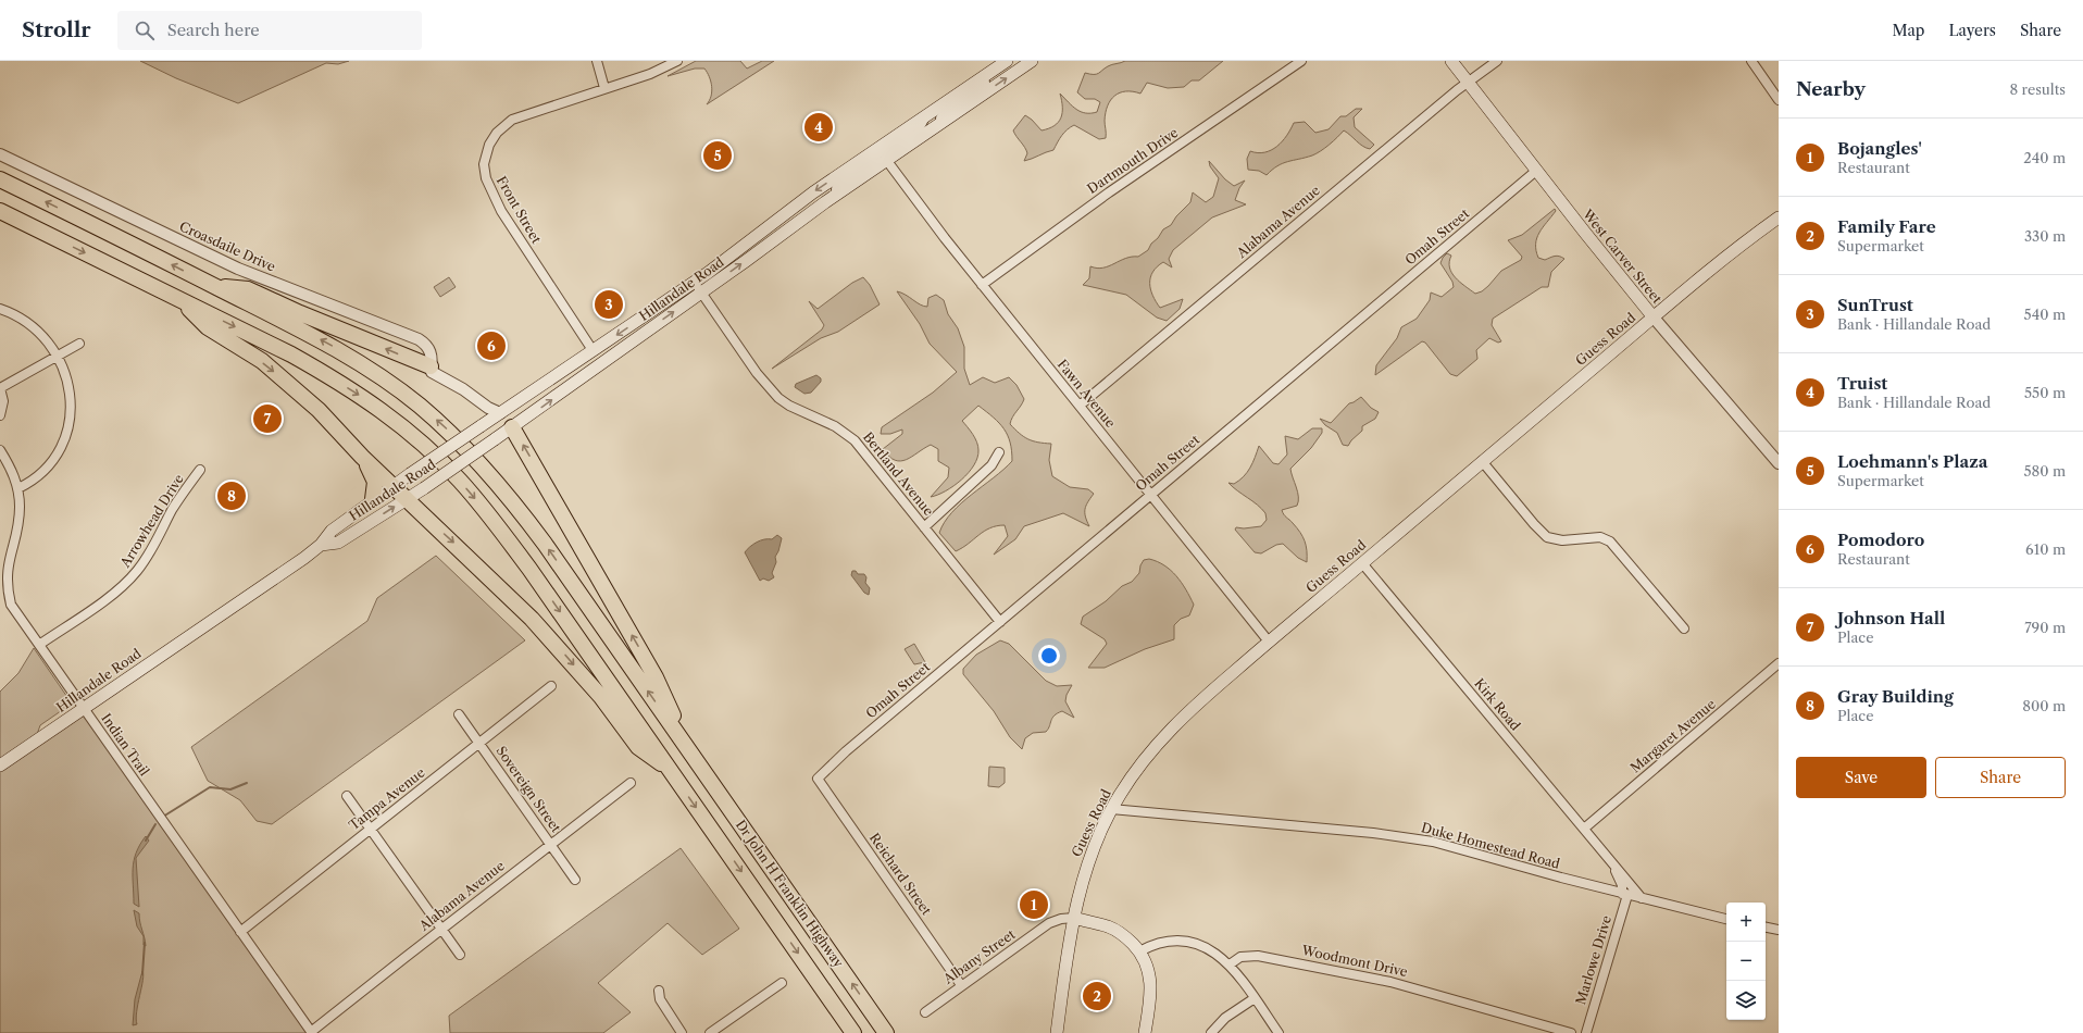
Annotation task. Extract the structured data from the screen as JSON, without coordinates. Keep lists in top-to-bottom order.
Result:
{
  "streets": {
    "highway": ["Dr John H Franklin Highway"],
    "main road": ["West Carver Street", "Hillandale Road", "Guess Road"],
    "street": [
      "Dartmouth Drive",
      "Front Street",
      "Alabama Avenue",
      "Omah Street",
      "Croasdaile Drive",
      "Fawn Avenue",
      "Bertland Avenue",
      "Arrowhead Drive",
      "Kirk Road",
      "Margaret Avenue",
      "Indian Trail",
      "Sovereign Street",
      "Tampa Avenue",
      "Duke Homestead Road",
      "Reichard Street",
      "Albany Street",
      "Marlowe Drive",
      "Woodmont Drive"
    ]
  },
  "crossings": [
    ["Dartmouth Drive", "Fawn Avenue"],
    ["Front Street", "Hillandale Road"],
    ["Alabama Avenue", "West Carver Street"],
    ["Alabama Avenue", "Fawn Avenue"],
    ["Alabama Avenue", "Indian Trail"],
    ["Alabama Avenue", "Sovereign Street"],
    ["Omah Street", "West Carver Street"],
    ["Omah Street", "Fawn Avenue"],
    ["Omah Street", "Bertland Avenue"],
    ["Omah Street", "Reichard Street"],
    ["West Carver Street", "Guess Road"],
    ["Hillandale Road", "Fawn Avenue"],
    ["Hillandale Road", "Bertland Avenue"],
    ["Hillandale Road", "Indian Trail"],
    ["Guess Road", "Fawn Avenue"],
    ["Guess Road", "Kirk Road"],
    ["Guess Road", "Duke Homestead Road"],
    ["Guess Road", "Albany Street"],
    ["Arrowhead Drive", "Indian Trail"],
    ["Kirk Road", "Margaret Avenue"],
    ["Kirk Road", "Duke Homestead Road"],
    ["Kirk Road", "Marlowe Drive"],
    ["Indian Trail", "Tampa Avenue"],
    ["Sovereign Street", "Tampa Avenue"],
    ["Duke Homestead Road", "Marlowe Drive"],
    ["Reichard Street", "Albany Street"]
  ],
  "page": {
    "header": "Strollr",
    "search": "Search here",
    "nav": ["Map", "Layers", "Share"],
    "heading": ["Nearby", "8 results"],
    "pins": [
      "4",
      "5",
      "3",
      "6",
      "7",
      "8",
      "1",
      "2"
    ],
    "list": [
      {
        "mark": "1",
        "name": "Bojangles'",
        "note": "Restaurant",
        "value": "240 m"
      },
      {
        "mark": "2",
        "name": "Family Fare",
        "note": "Supermarket",
        "value": "330 m"
      },
      {
        "mark": "3",
        "name": "SunTrust",
        "note": "Bank · Hillandale Road",
        "value": "540 m"
      },
      {
        "mark": "4",
        "name": "Truist",
        "note": "Bank · Hillandale Road",
        "value": "550 m"
      },
      {
        "mark": "5",
        "name": "Loehmann's Plaza",
        "note": "Supermarket",
        "value": "580 m"
      },
      {
        "mark": "6",
        "name": "Pomodoro",
        "note": "Restaurant",
        "value": "610 m"
      },
      {
        "mark": "7",
        "name": "Johnson Hall",
        "note": "Place",
        "value": "790 m"
      },
      {
        "mark": "8",
        "name": "Gray Building",
        "note": "Place",
        "value": "800 m"
      }
    ],
    "buttons": ["Save", "Share"],
    "map_buttons": ["+", "−"]
  }
}
